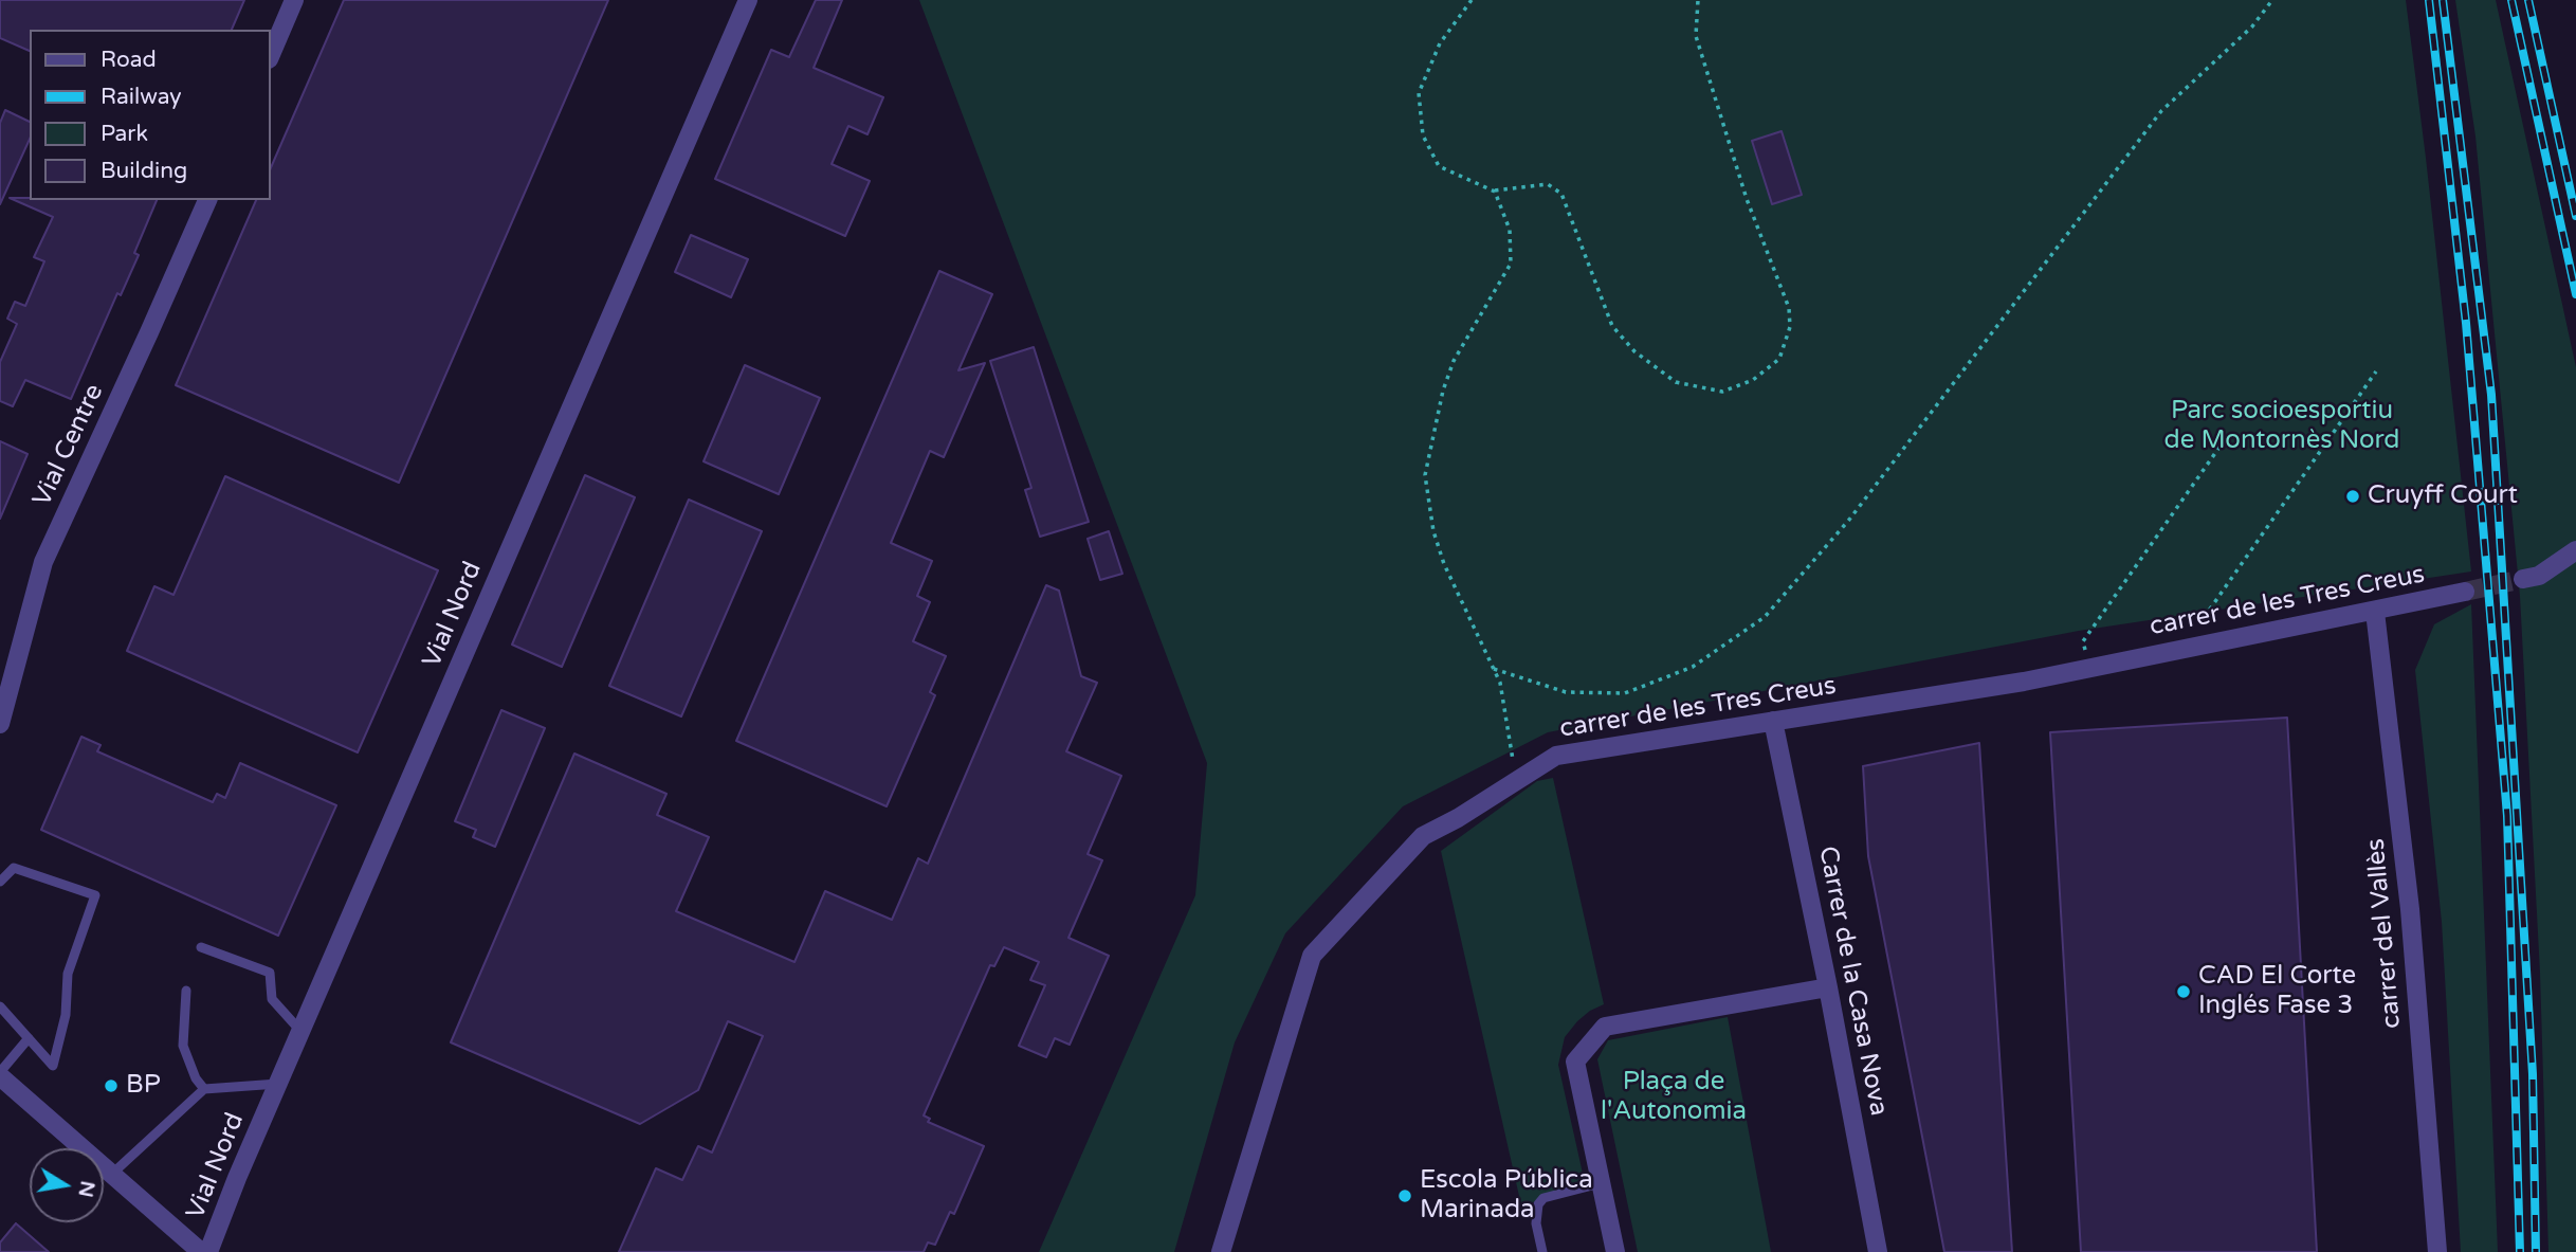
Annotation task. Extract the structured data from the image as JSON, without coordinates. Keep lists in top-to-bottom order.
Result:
{
  "streets": {
    "street": [
      "Vial Centre",
      "carrer de les Tres Creus",
      "Vial Nord",
      "carrer del Vallès",
      "Carrer de la Casa Nova"
    ]
  },
  "crossings": [
    ["carrer de les Tres Creus", "carrer del Vallès"],
    ["carrer de les Tres Creus", "Carrer de la Casa Nova"]
  ],
  "parks": ["Parc socioesportiu de Montornès Nord", "Plaça de l'Autonomia"],
  "places": [
    "Cruyff Court",
    "CAD El Corte Inglés Fase 3",
    "BP",
    "Escola Pública Marinada"
  ],
  "legend": [
    "Road",
    "Railway",
    "Park",
    "Building"
  ],
  "north": "right"
}
